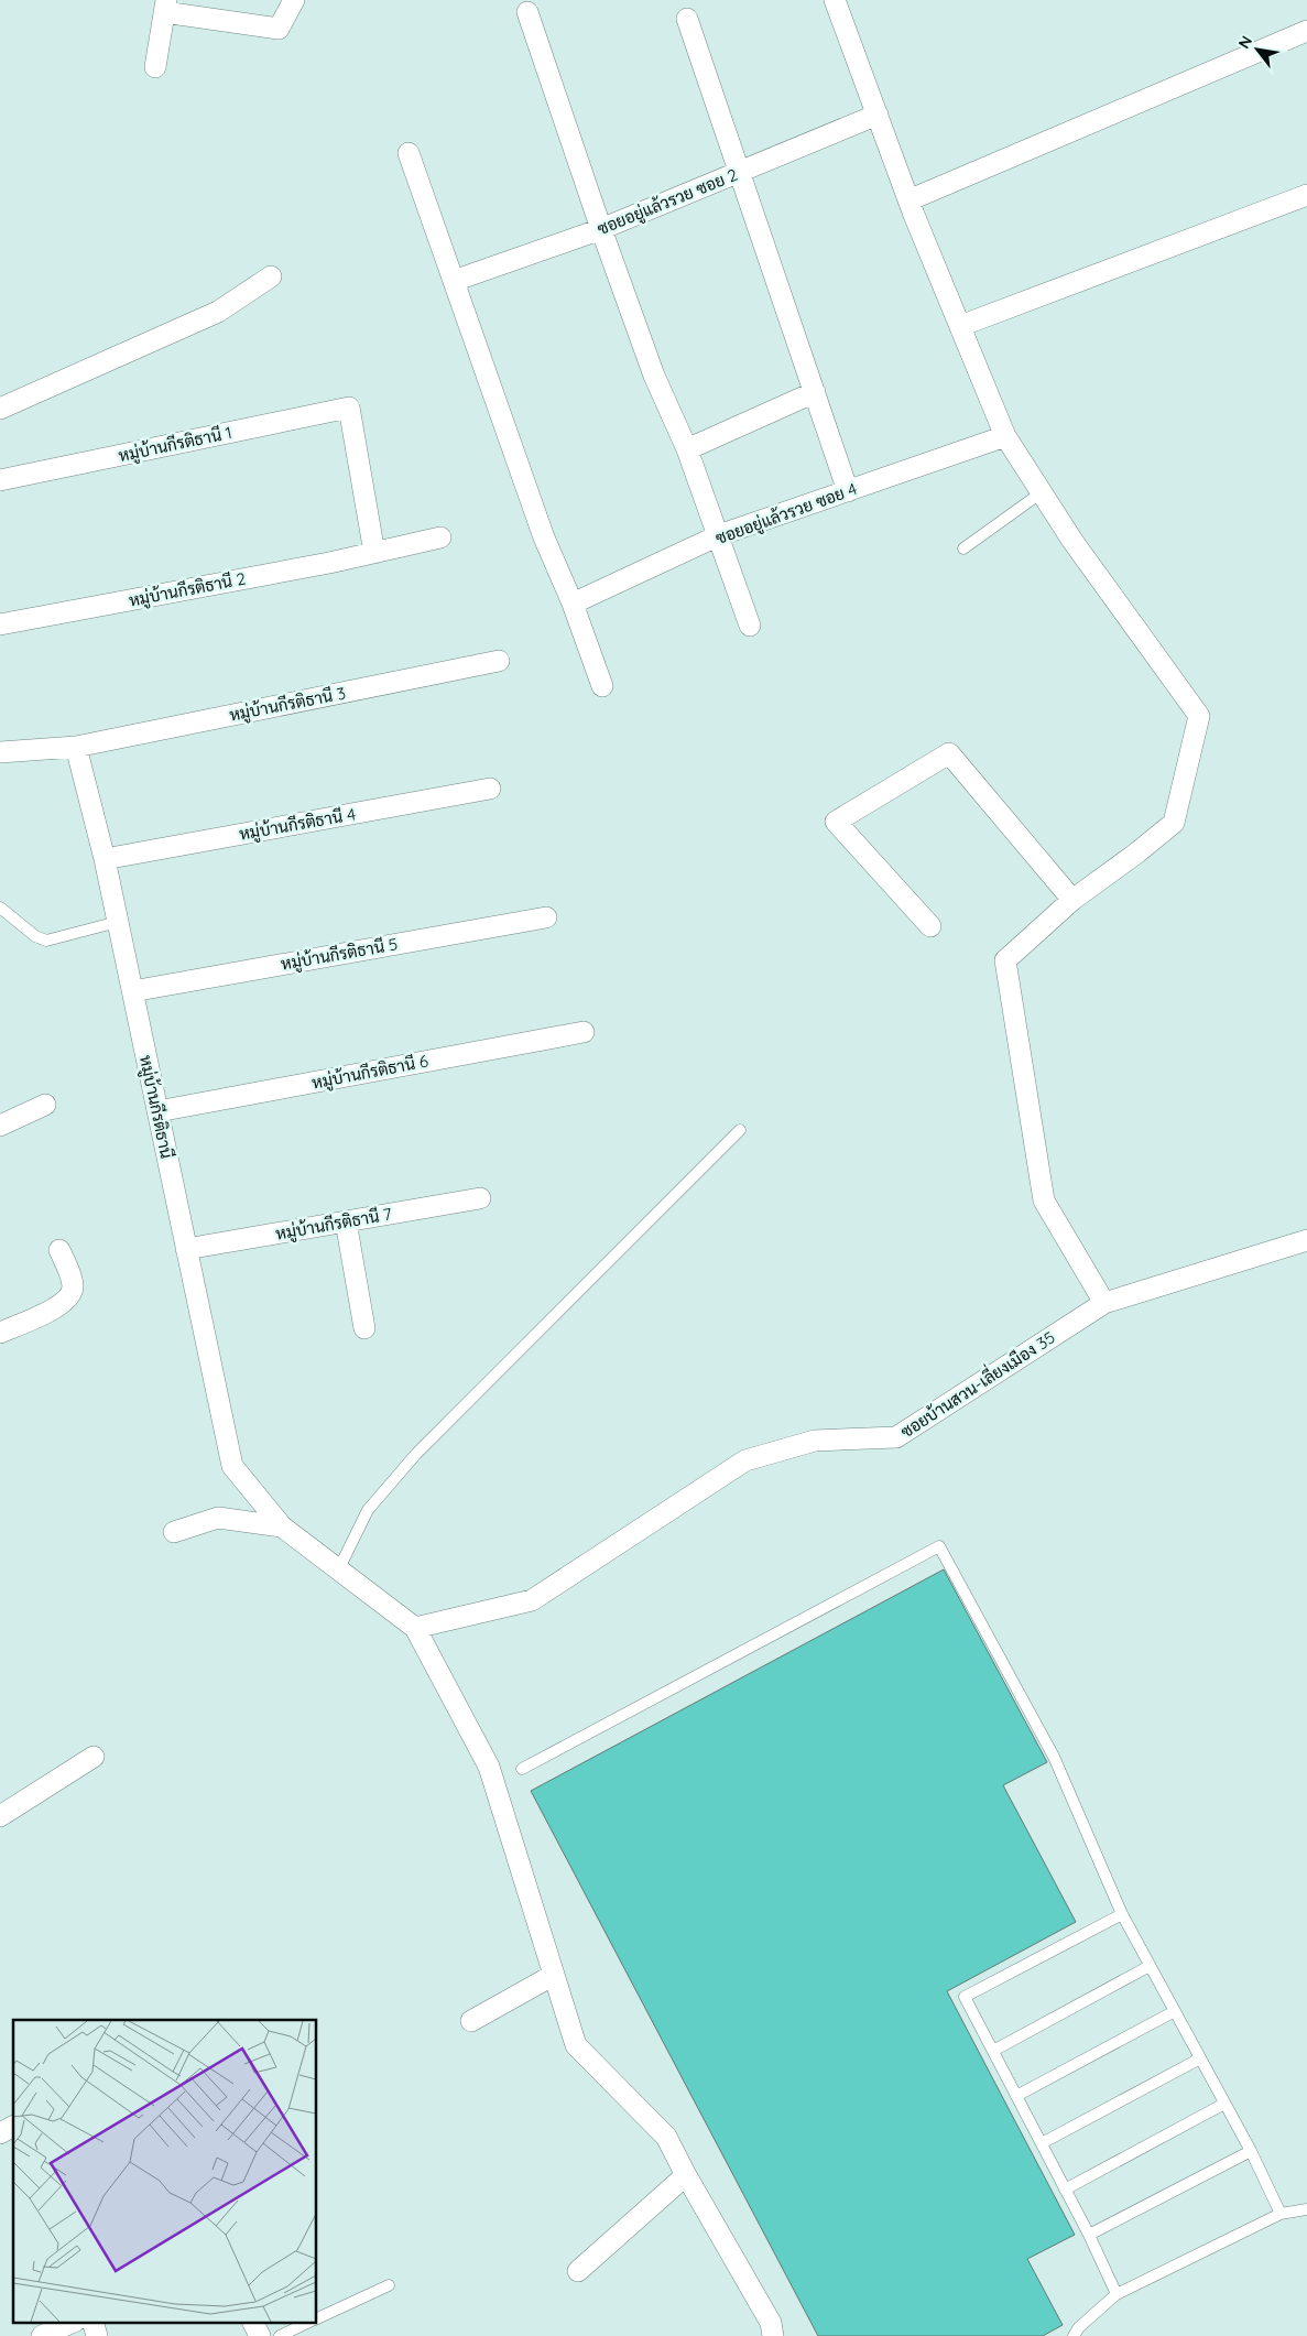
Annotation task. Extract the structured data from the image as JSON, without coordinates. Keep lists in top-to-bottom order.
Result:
{
  "streets": {
    "street": [
      "ซอยอยู่แล้วรวย ซอย 2",
      "หมู่บ้านกีรติธานี 1",
      "ซอยอยู่แล้วรวย ซอย 4",
      "หมู่บ้านกีรติธานี 2",
      "หมู่บ้านกีรติธานี 3",
      "หมู่บ้านกีรติธานี 4",
      "หมู่บ้านกีรติธานี 5",
      "หมู่บ้านกีรติธานี 6",
      "หมู่บ้านกีรติธานี",
      "หมู่บ้านกีรติธานี 7",
      "ซอยบ้านสวน-เลี่ยงเมือง 35"
    ]
  },
  "crossings": [
    ["หมู่บ้านกีรติธานี 1", "หมู่บ้านกีรติธานี 2"],
    ["หมู่บ้านกีรติธานี 3", "หมู่บ้านกีรติธานี"],
    ["หมู่บ้านกีรติธานี 4", "หมู่บ้านกีรติธานี"],
    ["หมู่บ้านกีรติธานี 5", "หมู่บ้านกีรติธานี"],
    ["หมู่บ้านกีรติธานี 6", "หมู่บ้านกีรติธานี"],
    ["หมู่บ้านกีรติธานี", "หมู่บ้านกีรติธานี 7"],
    ["หมู่บ้านกีรติธานี", "ซอยบ้านสวน-เลี่ยงเมือง 35"]
  ],
  "north": "top left"
}
